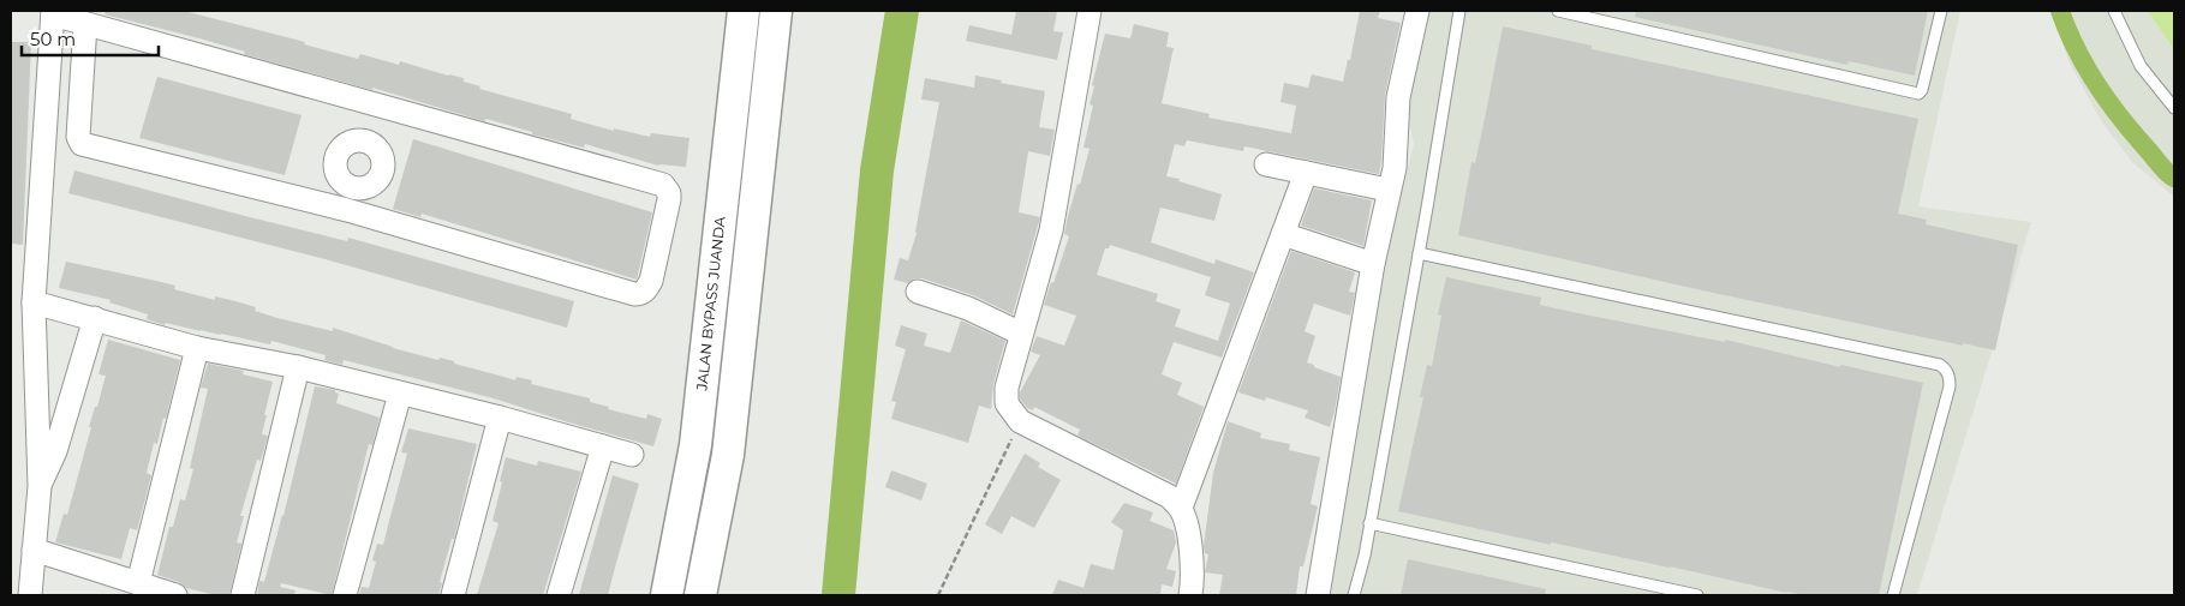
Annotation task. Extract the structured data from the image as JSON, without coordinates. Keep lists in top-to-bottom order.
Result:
{
  "streets": {
    "main road": ["JALAN BYPASS JUANDA"]
  },
  "scale_bar": "50 m"
}
